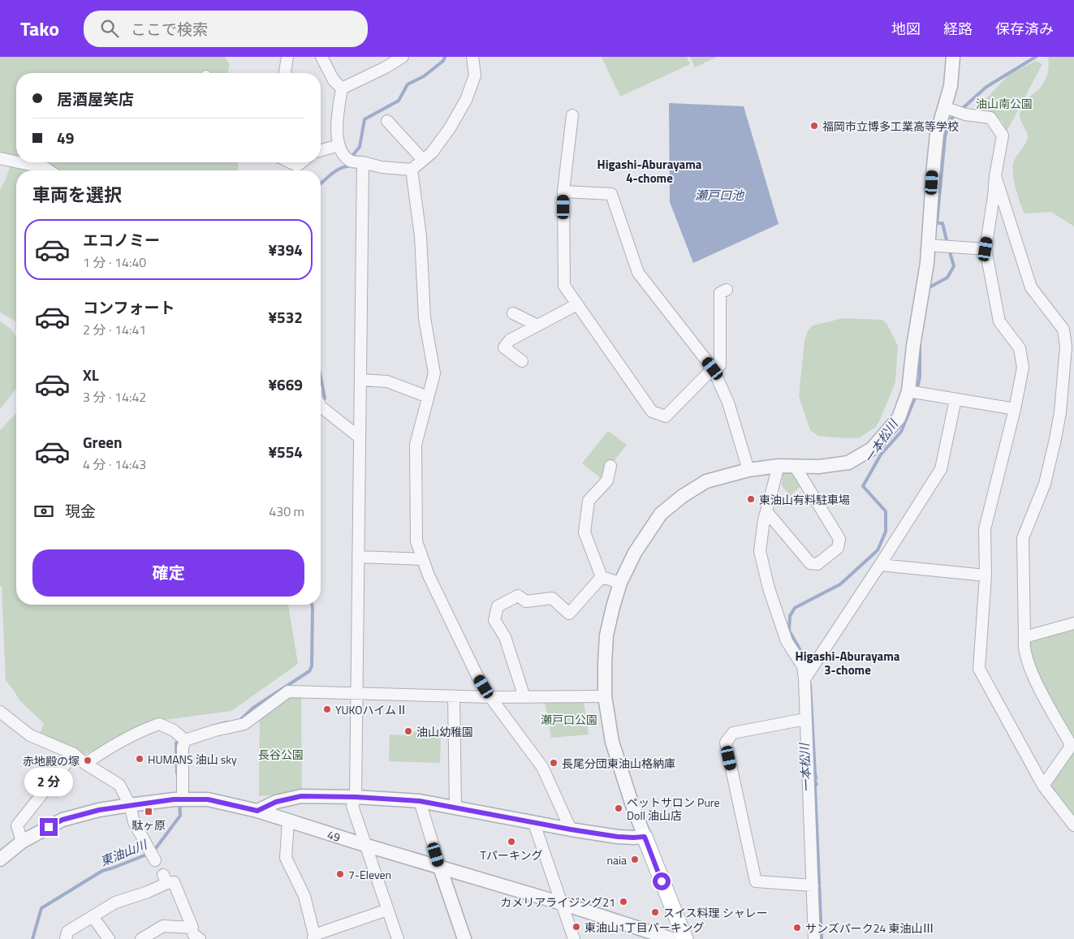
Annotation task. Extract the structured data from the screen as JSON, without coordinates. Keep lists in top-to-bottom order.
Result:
{
  "streets": {
    "street": ["49"]
  },
  "districts": ["Higashi-Aburayama 4-chome", "Higashi-Aburayama 3-chome"],
  "water": ["瀬戸口池", "一本松川", "東油山川"],
  "parks": ["油山南公園", "瀬戸口公園", "長谷公園"],
  "places": {
    "other": [
      "福岡市立博多工業高等学校",
      "東油山有料駐車場",
      "YUKOハイムⅡ",
      "油山幼稚園",
      "HUMANS 油山 sky",
      "赤地殿の塚",
      "長尾分団東油山格納庫",
      "ペットサロン Pure Doll 油山店",
      "Tパーキング",
      "naia",
      "7-Eleven",
      "カメリアライジング21",
      "スイス料理 シャレー",
      "東油山1丁目パーキング",
      "サンズパーク24 東油山Ⅲ"
    ],
    "transit": ["駄ヶ原"]
  },
  "page": {
    "header": "Tako",
    "search": "ここで検索",
    "nav": ["地図", "経路", "保存済み"],
    "banner": ["居酒屋笑店", "49"],
    "heading": "車両を選択",
    "list": [
      {
        "name": "エコノミー",
        "note": "1 分 · 14:40",
        "value": "¥394"
      },
      {
        "name": "コンフォート",
        "note": "2 分 · 14:41",
        "value": "¥532"
      },
      {
        "name": "XL",
        "note": "3 分 · 14:42",
        "value": "¥669"
      },
      {
        "name": "Green",
        "note": "4 分 · 14:43",
        "value": "¥554"
      }
    ],
    "pay": ["現金", "430 m"],
    "buttons": "確定",
    "bubble": "2 分"
  }
}
